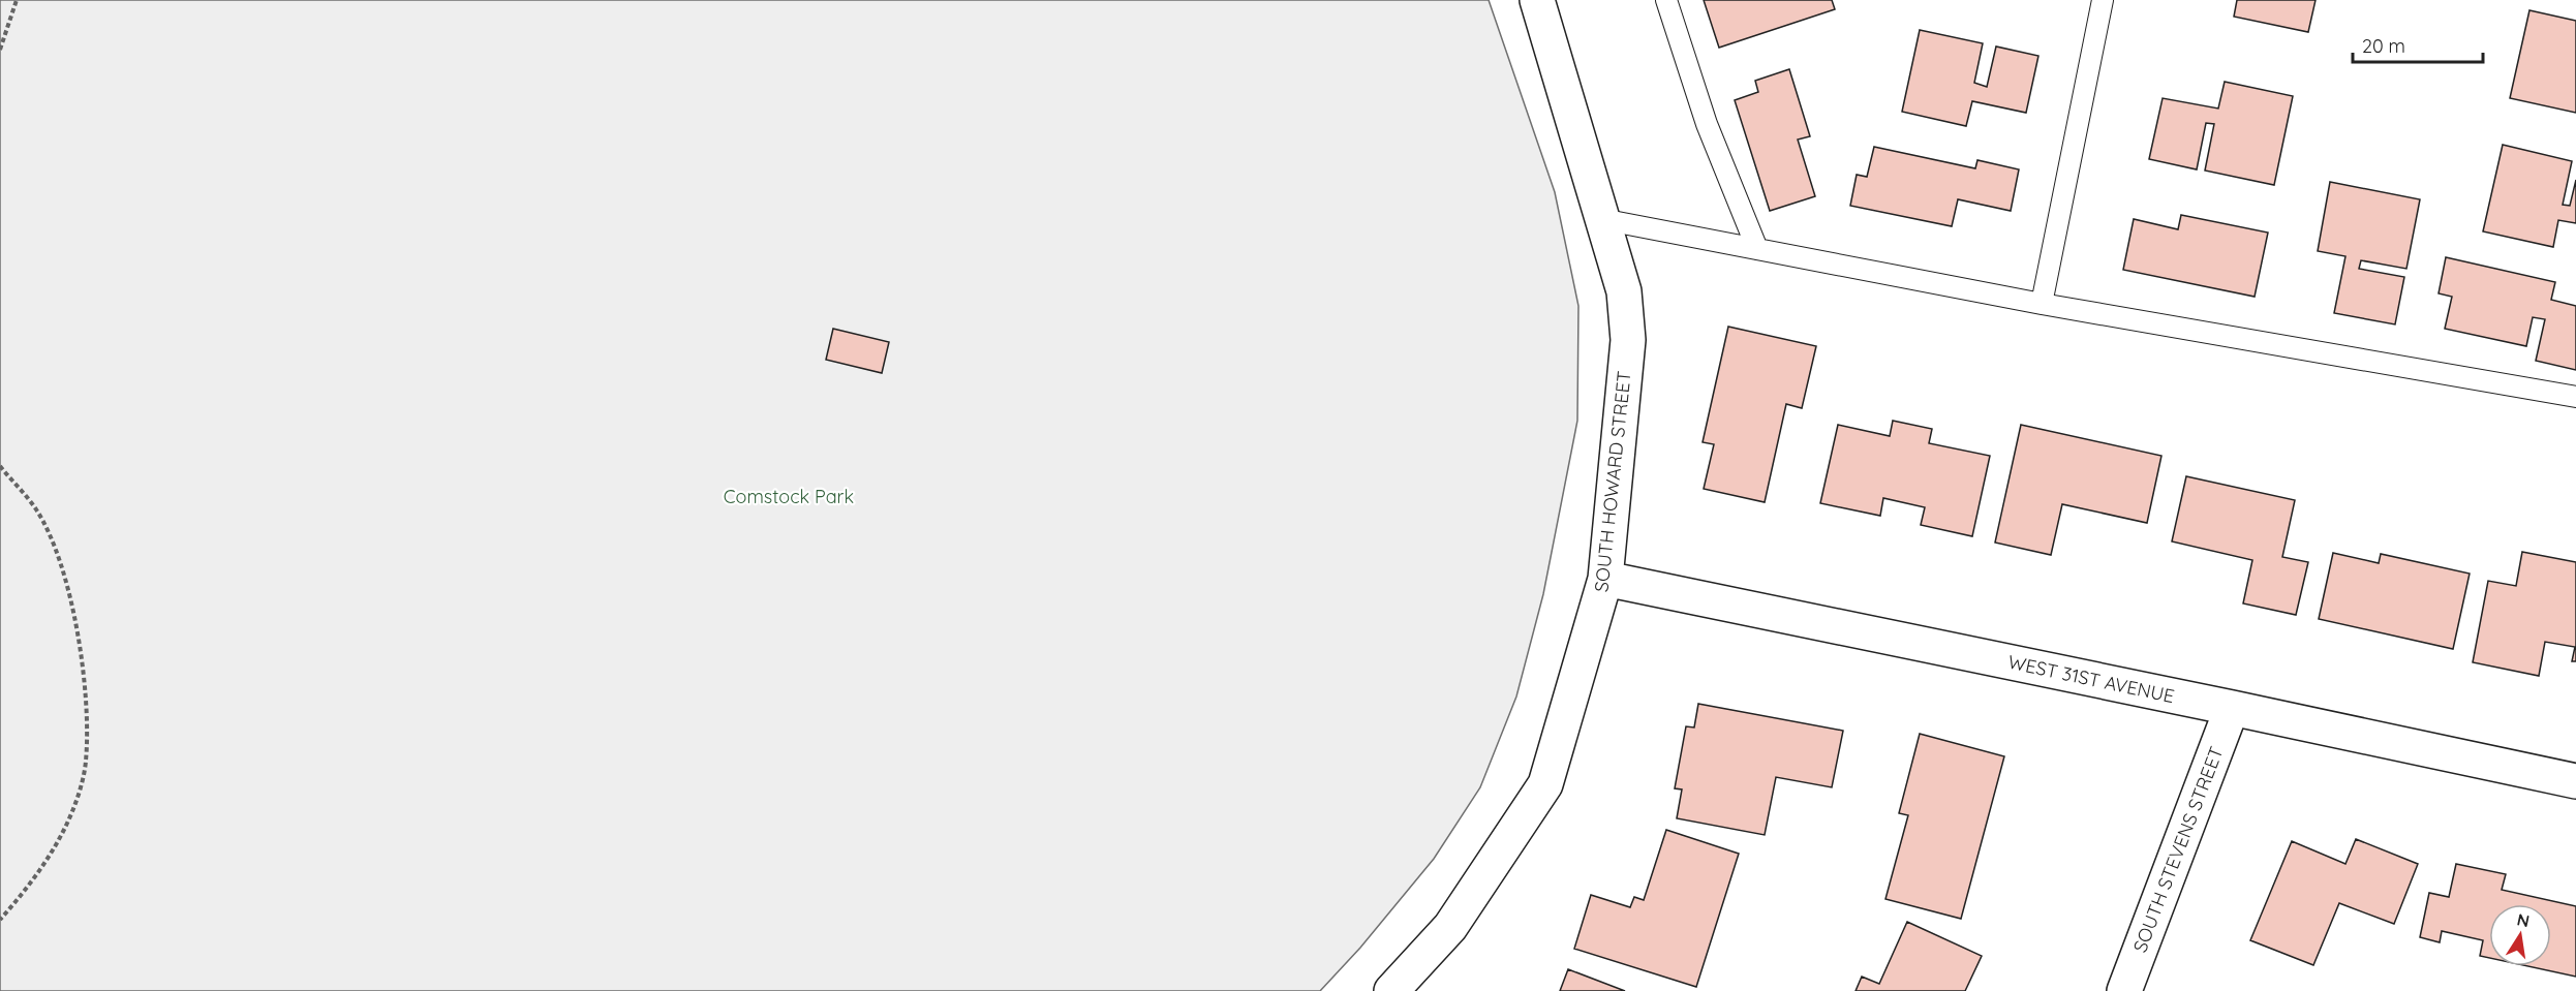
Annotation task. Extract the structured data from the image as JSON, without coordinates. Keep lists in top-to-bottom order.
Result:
{
  "streets": {
    "street": ["SOUTH HOWARD STREET", "WEST 31ST AVENUE", "SOUTH STEVENS STREET"]
  },
  "crossings": [
    ["SOUTH HOWARD STREET", "WEST 31ST AVENUE"],
    ["WEST 31ST AVENUE", "SOUTH STEVENS STREET"]
  ],
  "parks": ["Comstock Park"],
  "scale_bar": "20 m",
  "north": "top"
}
